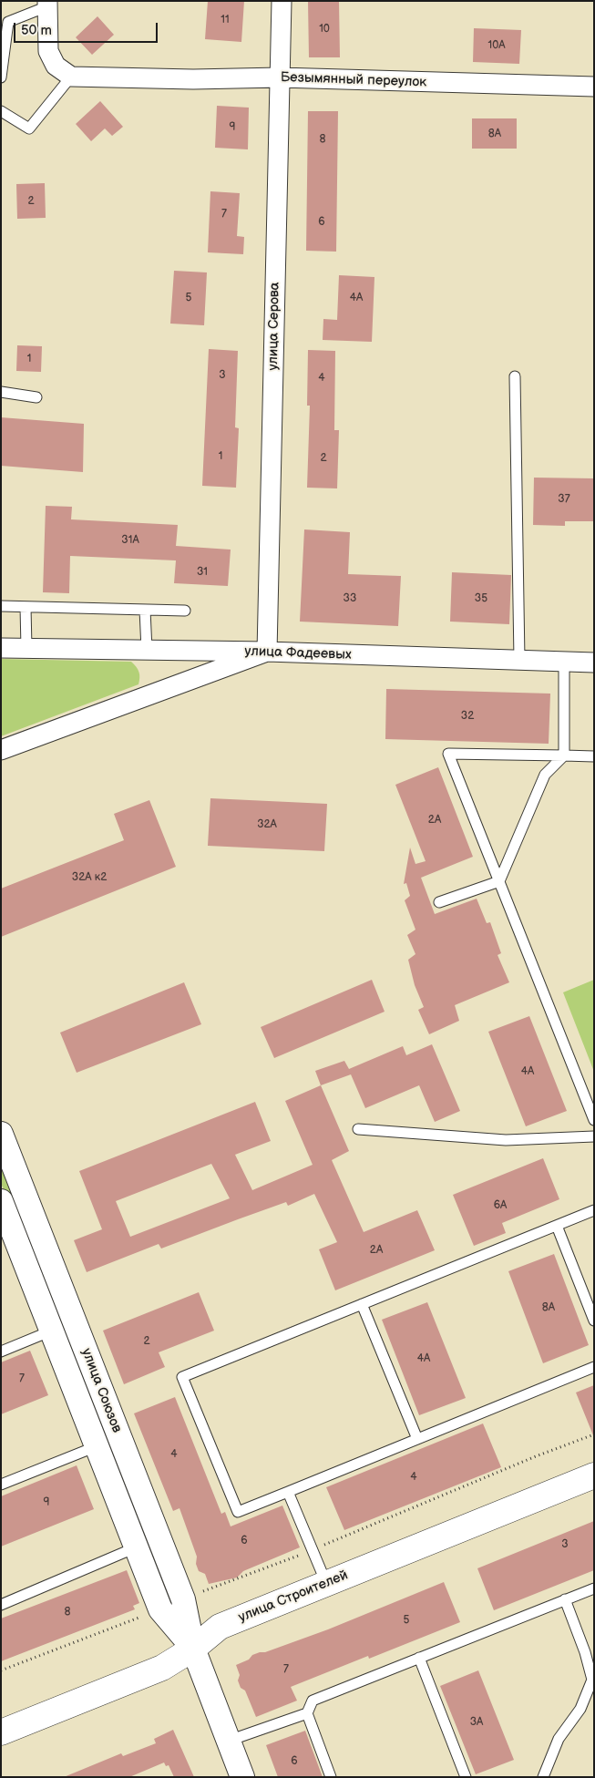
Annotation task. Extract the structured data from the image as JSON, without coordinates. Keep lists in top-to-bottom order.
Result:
{
  "streets": {
    "main road": ["улица Строителей"],
    "street": [
      "Безымянный переулок",
      "улица Серова",
      "улица Фадеевых",
      "улица Союзов"
    ]
  },
  "crossings": [
    ["Безымянный переулок", "улица Серова"],
    ["улица Серова", "улица Фадеевых"],
    ["улица Союзов", "улица Строителей"]
  ],
  "house_numbers": [
    "11",
    "10",
    "10А",
    "9",
    "8А",
    "8",
    "2",
    "7",
    "6",
    "5",
    "4А",
    "1",
    "3",
    "4",
    "1",
    "2",
    "37",
    "31А",
    "31",
    "33",
    "35",
    "32",
    "2А",
    "32А",
    "32А к2",
    "4А",
    "6А",
    "2А",
    "8А",
    "2",
    "4А",
    "7",
    "4",
    "4",
    "9",
    "6",
    "3",
    "8",
    "5",
    "7",
    "3А",
    "6"
  ],
  "scale_bar": "50 m"
}
